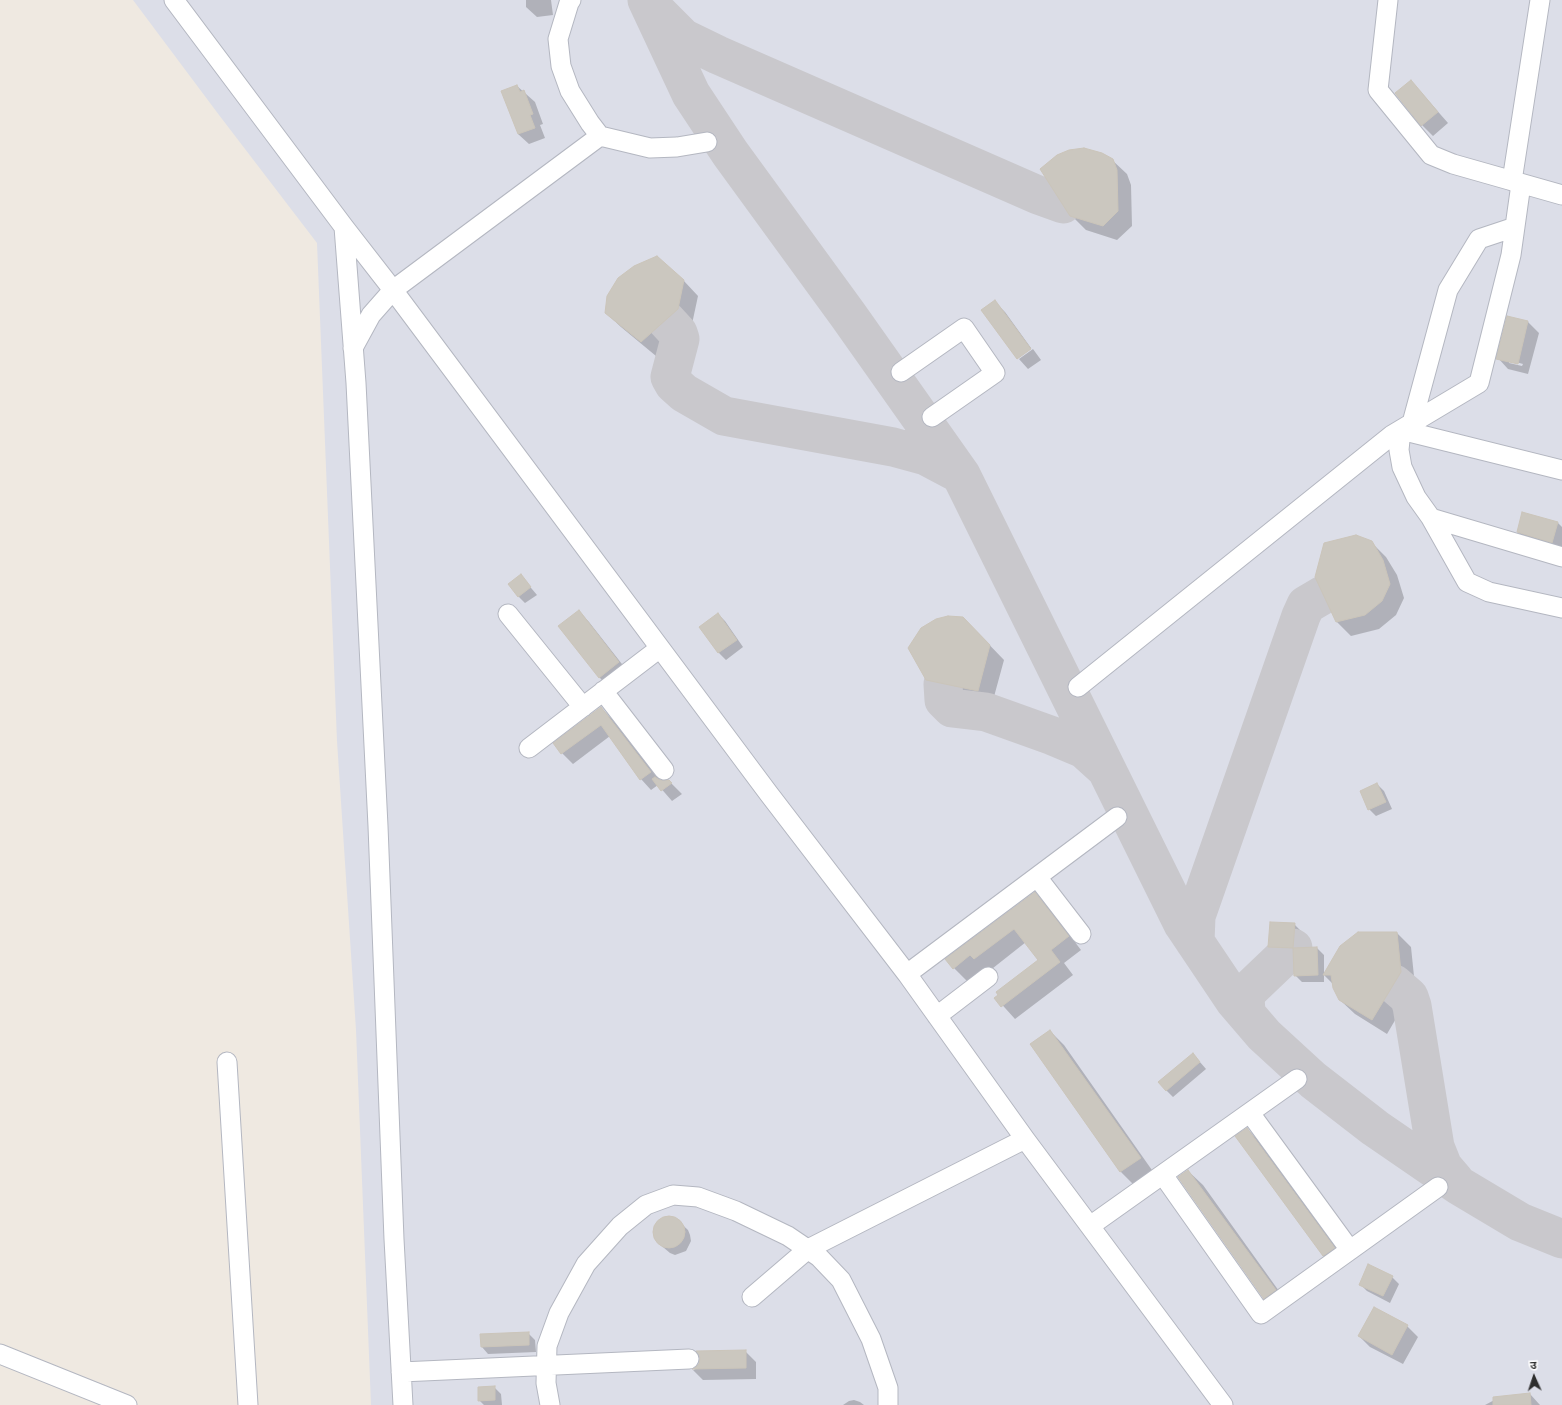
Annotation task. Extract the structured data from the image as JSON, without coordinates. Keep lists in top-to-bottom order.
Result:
{
  "north": "top"
}
